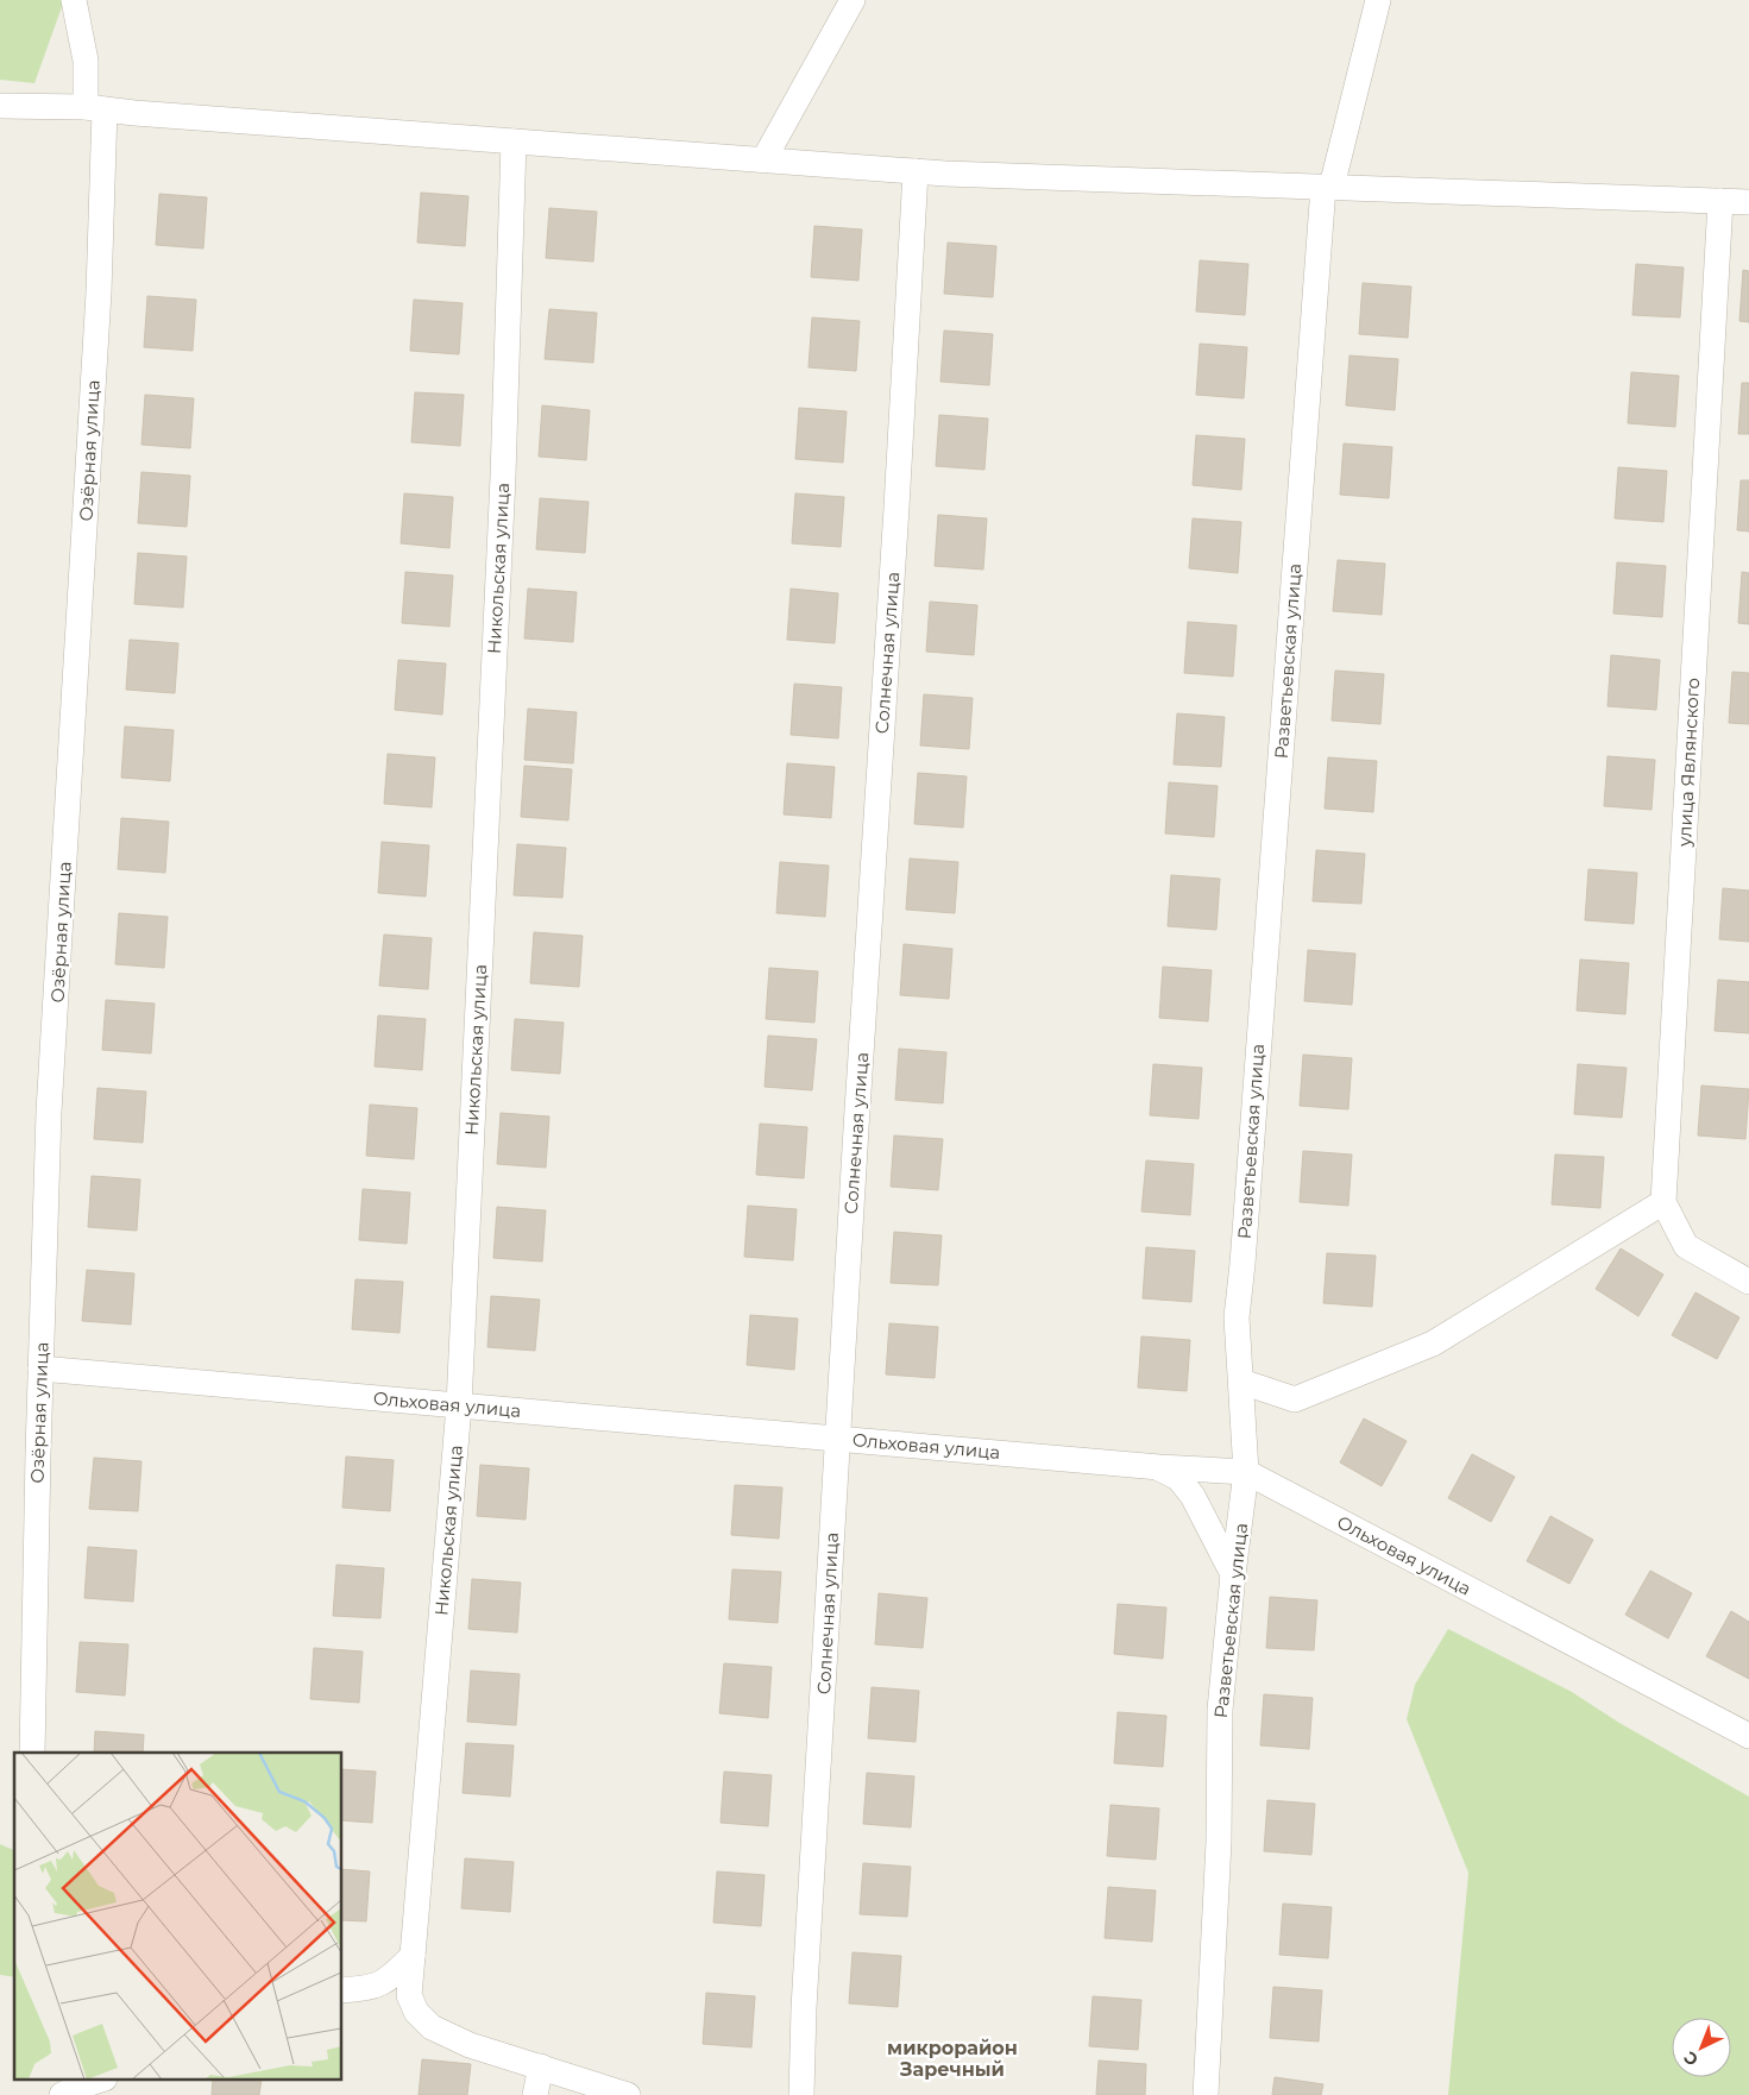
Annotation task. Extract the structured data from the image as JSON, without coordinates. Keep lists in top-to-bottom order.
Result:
{
  "streets": {
    "street": [
      "Озёрная улица",
      "Никольская улица",
      "Солнечная улица",
      "Разветьевская улица",
      "улица Являнского",
      "Ольховая улица"
    ]
  },
  "crossings": [
    ["Озёрная улица", "Ольховая улица"],
    ["Никольская улица", "Ольховая улица"],
    ["Солнечная улица", "Ольховая улица"],
    ["Разветьевская улица", "Ольховая улица"]
  ],
  "districts": ["микрорайон Заречный"],
  "north": "bottom left"
}
